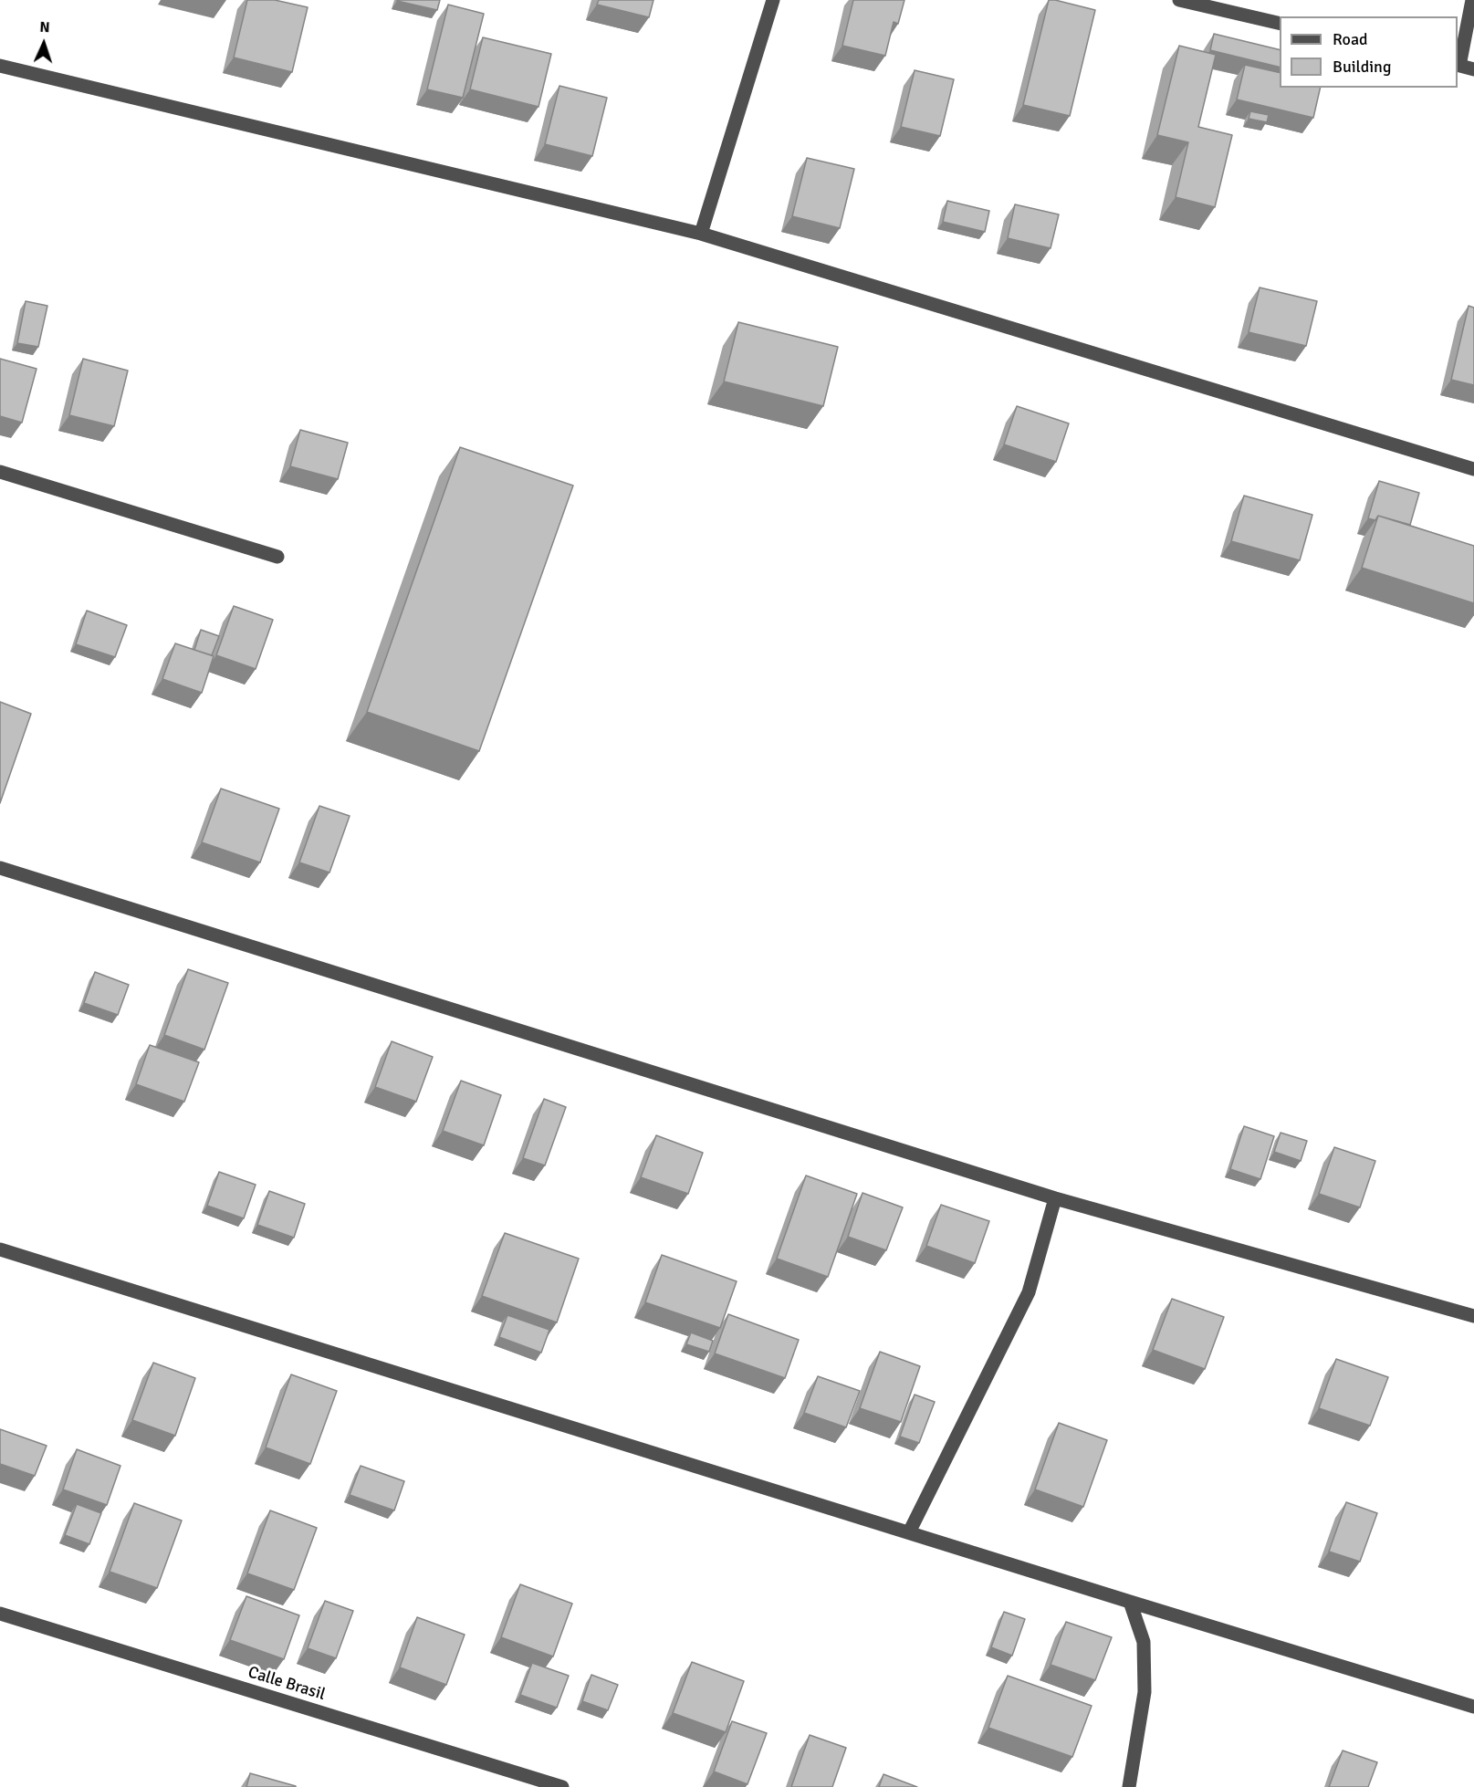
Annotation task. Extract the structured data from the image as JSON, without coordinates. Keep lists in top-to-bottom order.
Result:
{
  "streets": {
    "street": ["Calle Brasil"]
  },
  "legend": ["Road", "Building"],
  "north": "top"
}
